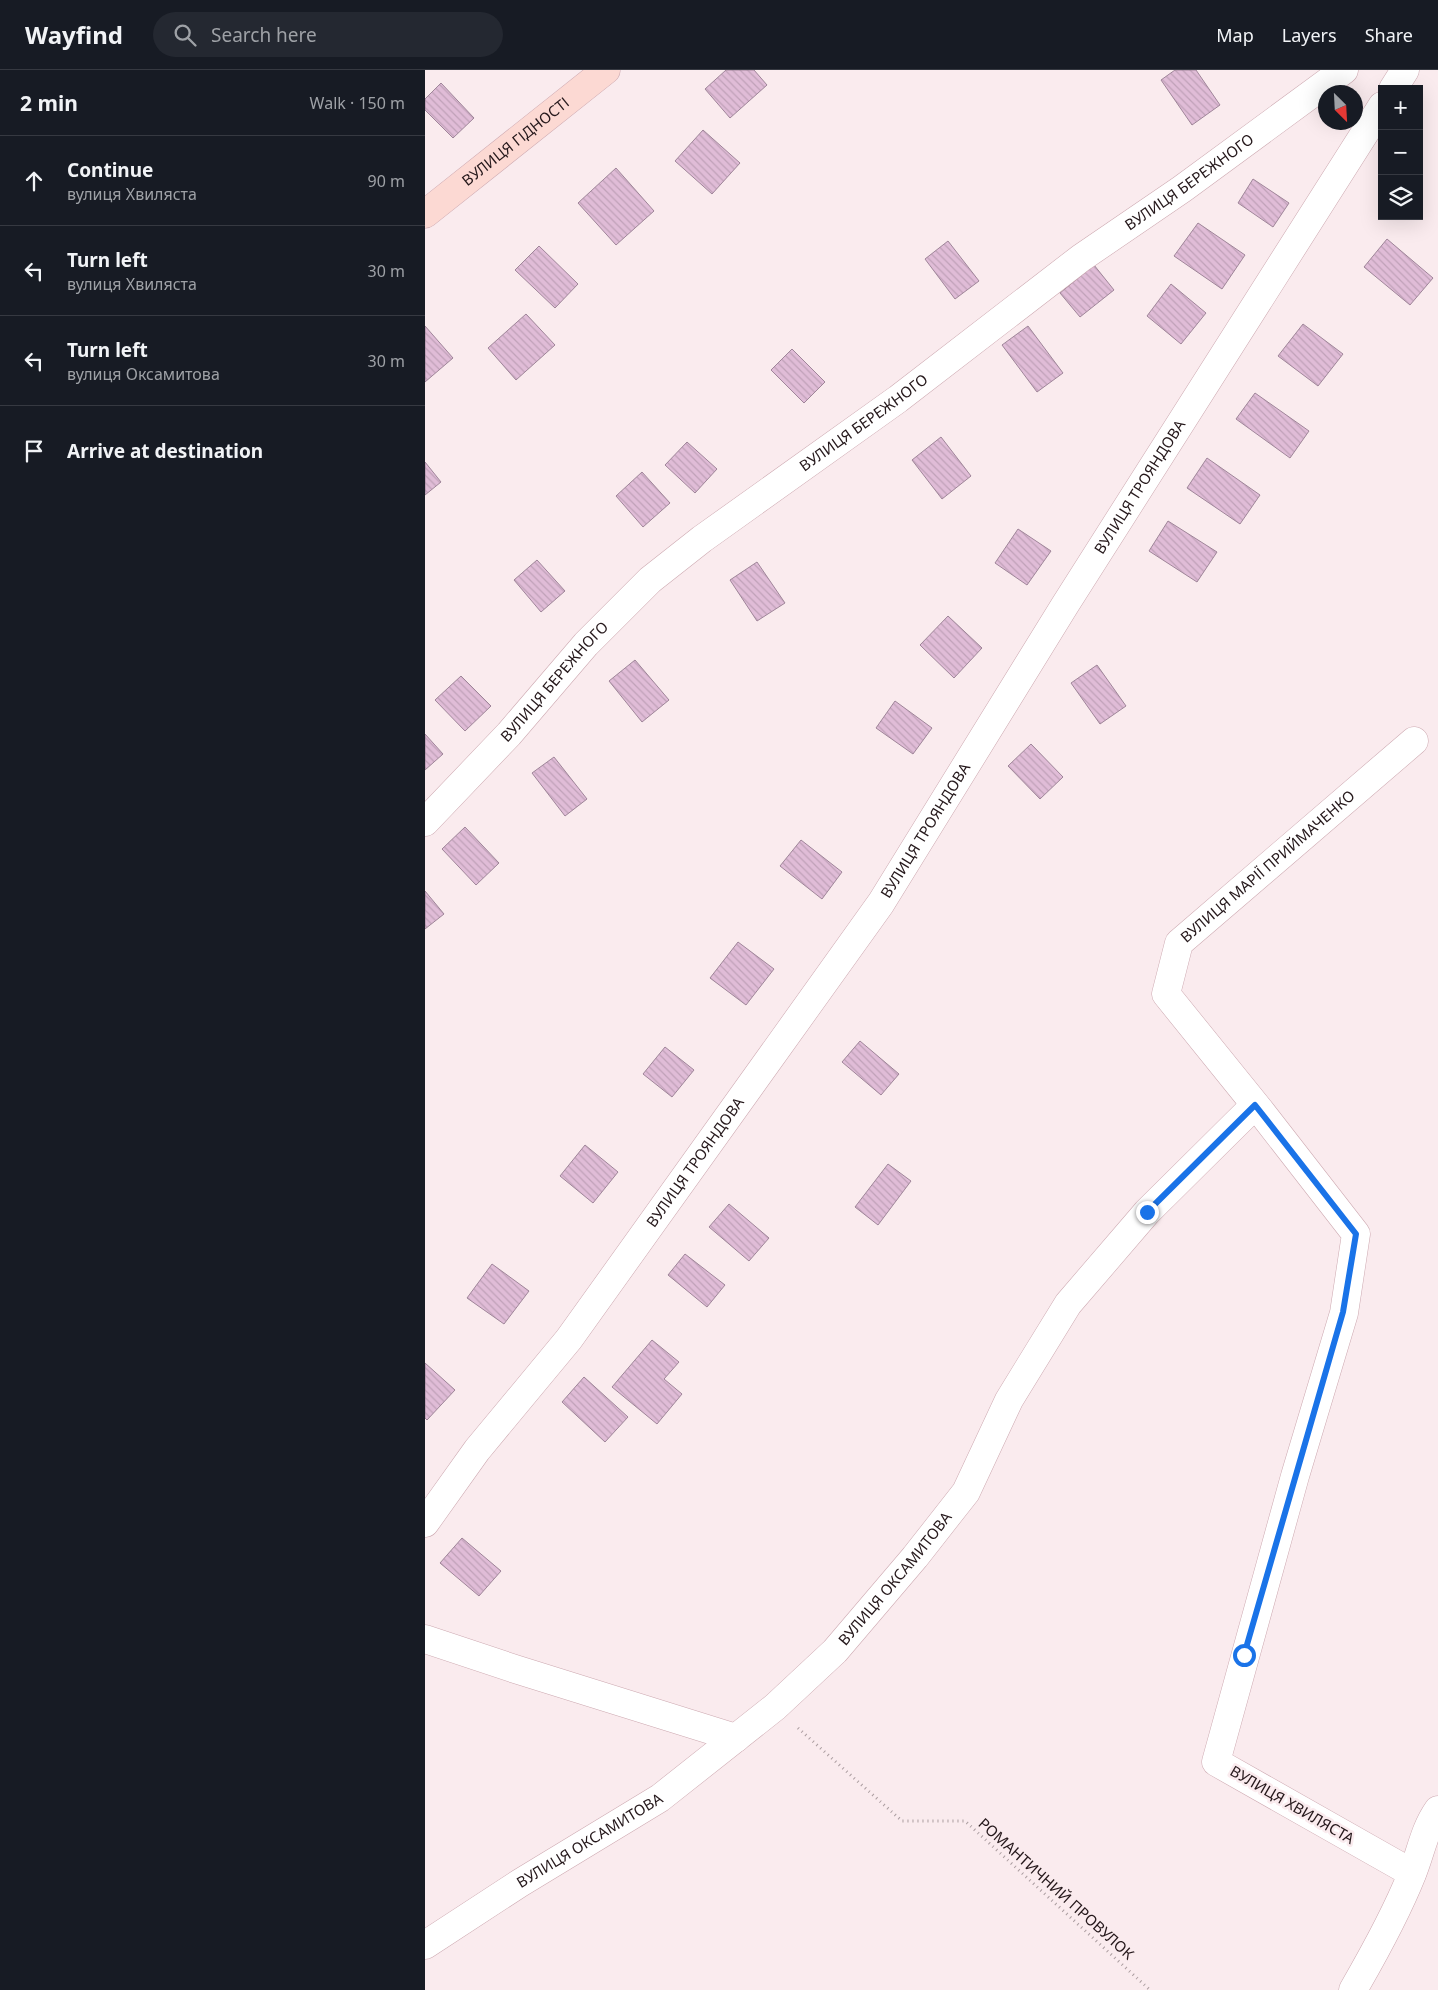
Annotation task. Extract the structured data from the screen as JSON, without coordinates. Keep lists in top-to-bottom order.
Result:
{
  "streets": {
    "street": [
      "ВУЛИЦЯ ГІДНОСТІ",
      "ВУЛИЦЯ БЕРЕЖНОГО",
      "ВУЛИЦЯ ТРОЯНДОВА",
      "ВУЛИЦЯ МАРІЇ ПРИЙМАЧЕНКО",
      "ВУЛИЦЯ ОКСАМИТОВА",
      "ВУЛИЦЯ ХВИЛЯСТА"
    ],
    "path": ["РОМАНТИЧНИЙ ПРОВУЛОК"]
  },
  "crossings": [
    ["ВУЛИЦЯ МАРІЇ ПРИЙМАЧЕНКО", "ВУЛИЦЯ ОКСАМИТОВА"],
    ["ВУЛИЦЯ МАРІЇ ПРИЙМАЧЕНКО", "ВУЛИЦЯ ХВИЛЯСТА"],
    ["ВУЛИЦЯ ОКСАМИТОВА", "ВУЛИЦЯ ХВИЛЯСТА"],
    ["ВУЛИЦЯ ОКСАМИТОВА", "РОМАНТИЧНИЙ ПРОВУЛОК"]
  ],
  "north": "bottom right",
  "page": {
    "header": "Wayfind",
    "search": "Search here",
    "nav": ["Map", "Layers", "Share"],
    "heading": ["2 min", "Walk · 150 m"],
    "map_buttons": ["+", "−"],
    "list": [
      ["Continue", "вулиця Хвиляста", "90 m"],
      ["Turn left", "вулиця Хвиляста", "30 m"],
      ["Turn left", "вулиця Оксамитова", "30 m"],
      "Arrive at destination"
    ]
  }
}
